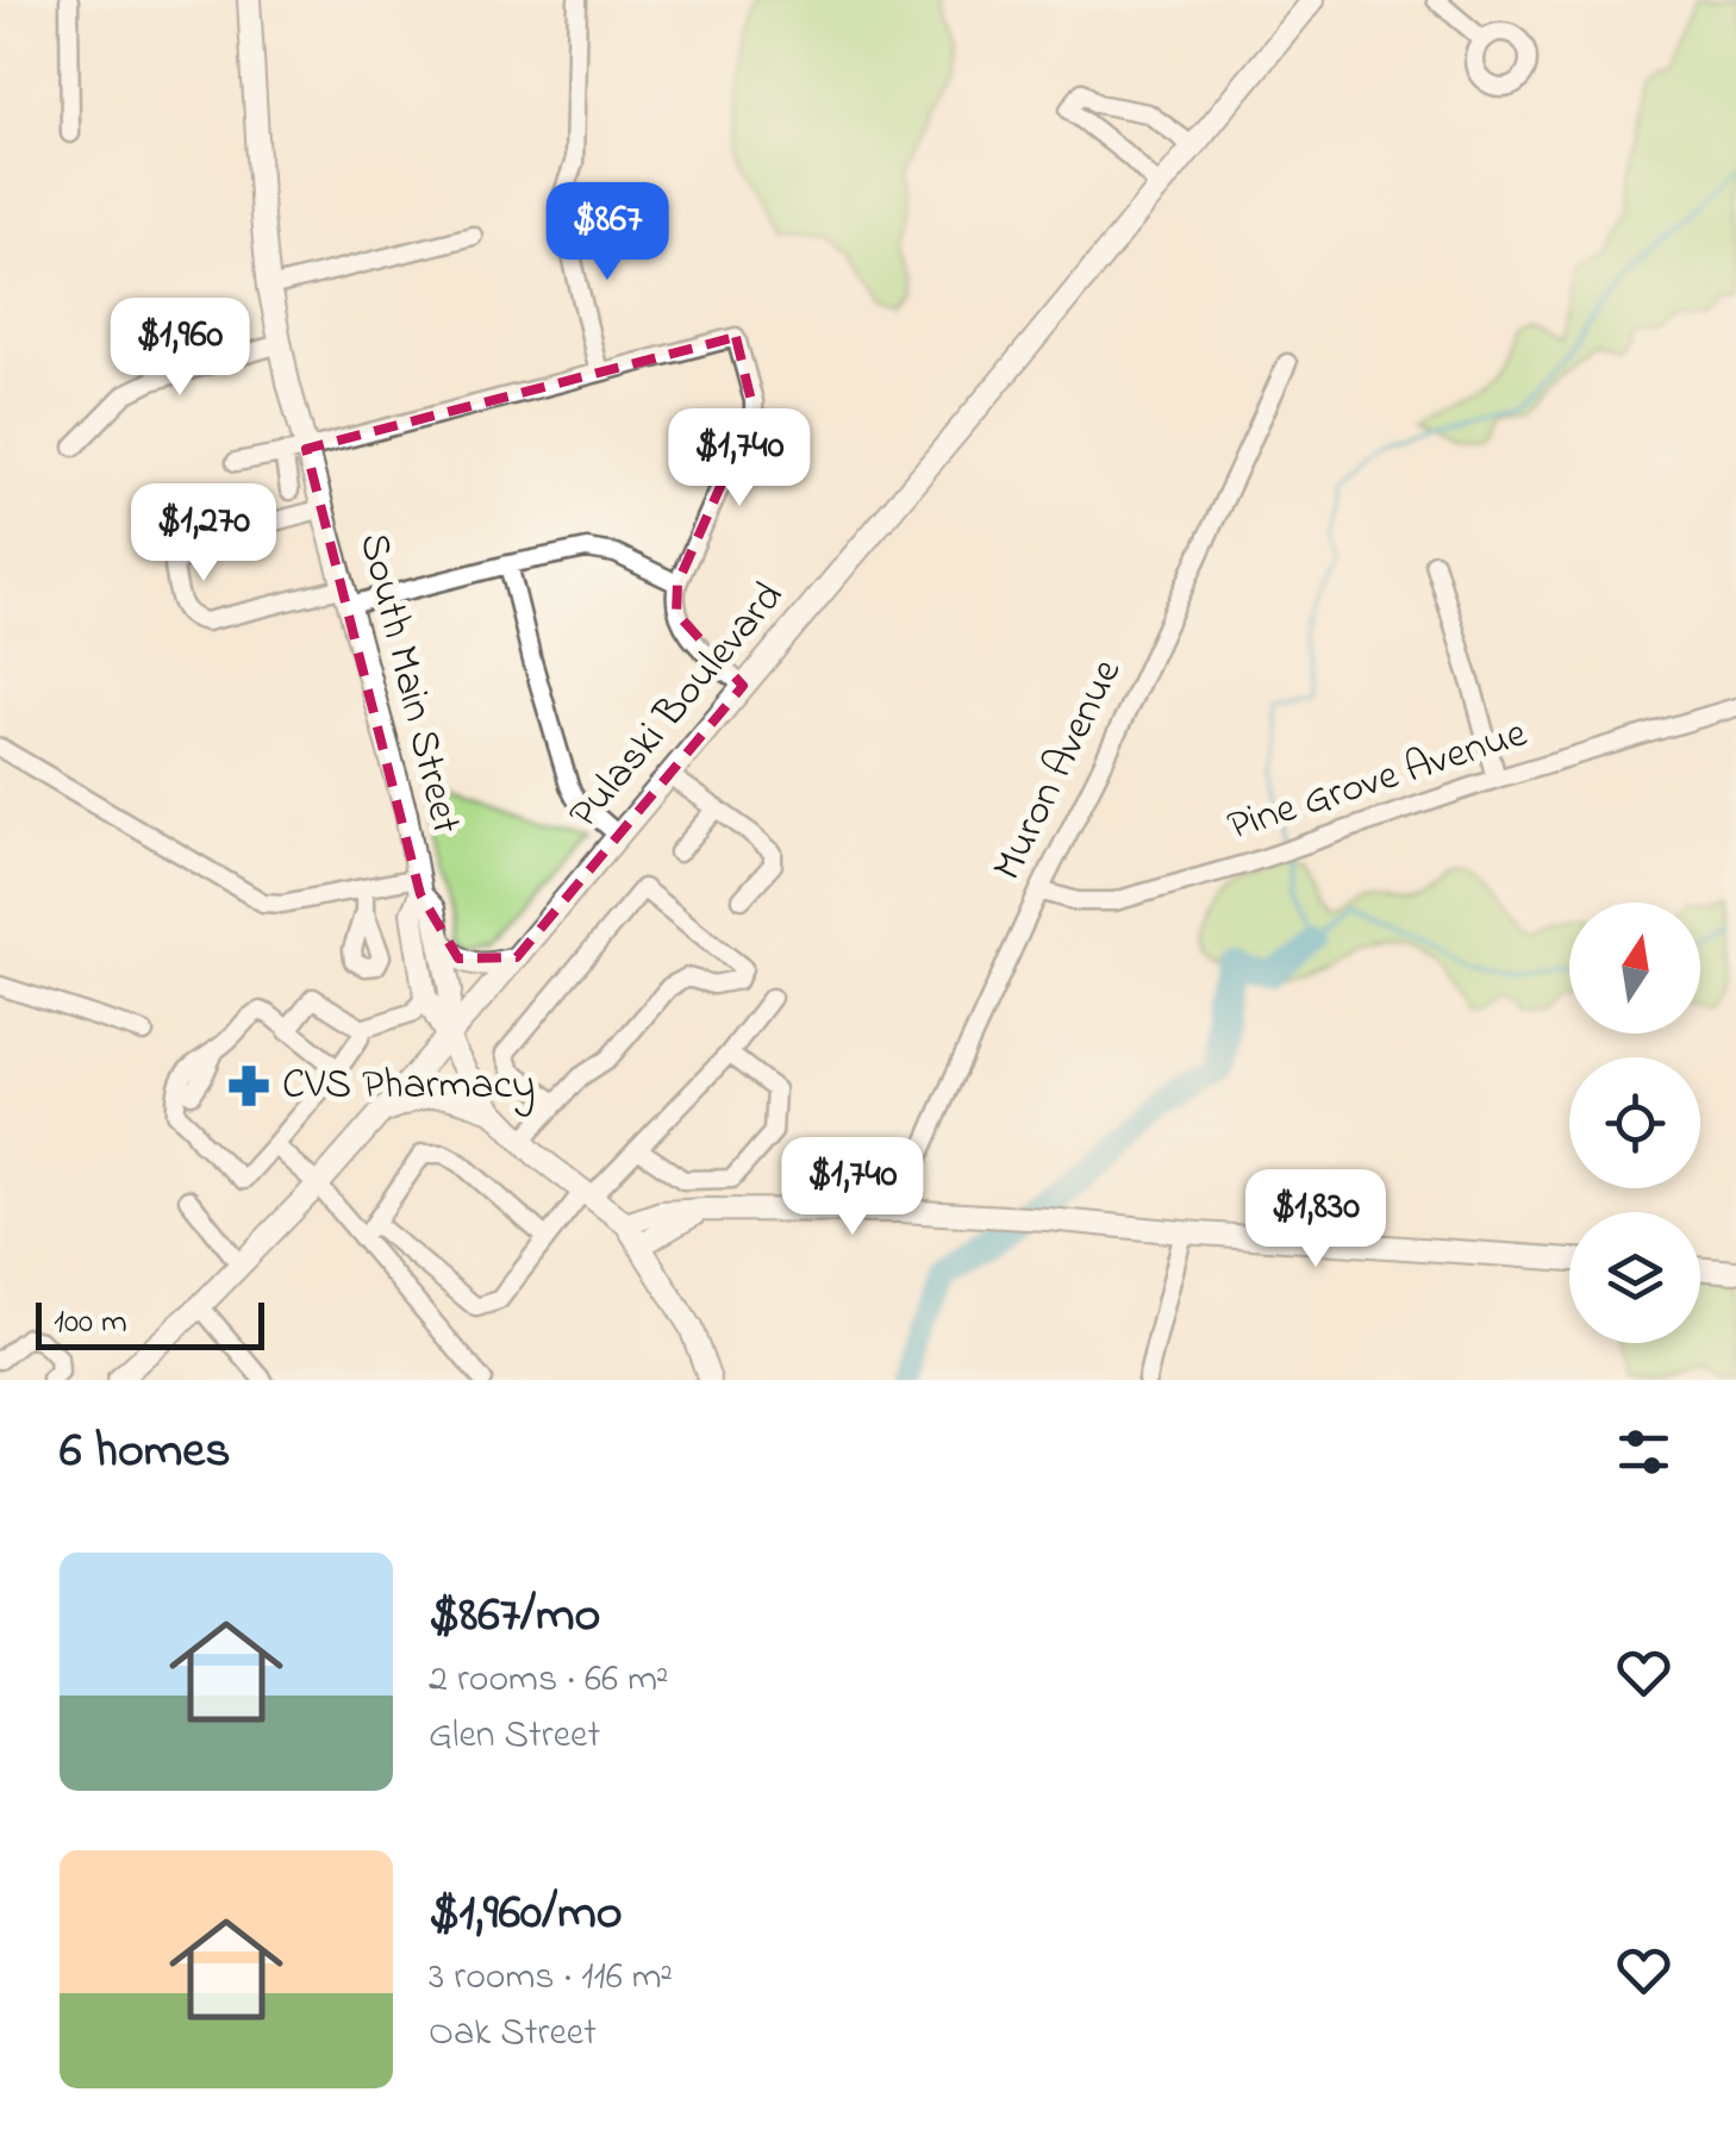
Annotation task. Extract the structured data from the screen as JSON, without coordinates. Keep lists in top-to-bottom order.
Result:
{
  "streets": {
    "main road": ["South Main Street", "Pulaski Boulevard"],
    "street": ["Muron Avenue", "Pine Grove Avenue"]
  },
  "crossings": [
    ["South Main Street", "Pulaski Boulevard"],
    ["Muron Avenue", "Pine Grove Avenue"]
  ],
  "places": {
    "pharmacy": ["CVS Pharmacy"]
  },
  "scale_bar": "100 m",
  "north": "top",
  "page": {
    "price": [
      "$867",
      "$1,960",
      "$1,740",
      "$1,270",
      "$1,740",
      "$1,830"
    ],
    "scale": "100 m",
    "heading": "6 homes",
    "list": [
      {
        "name": "$867/mo",
        "note": "2 rooms · 66 m² · Glen Street"
      },
      {
        "name": "$1,960/mo",
        "note": "3 rooms · 116 m² · Oak Street"
      }
    ]
  }
}
